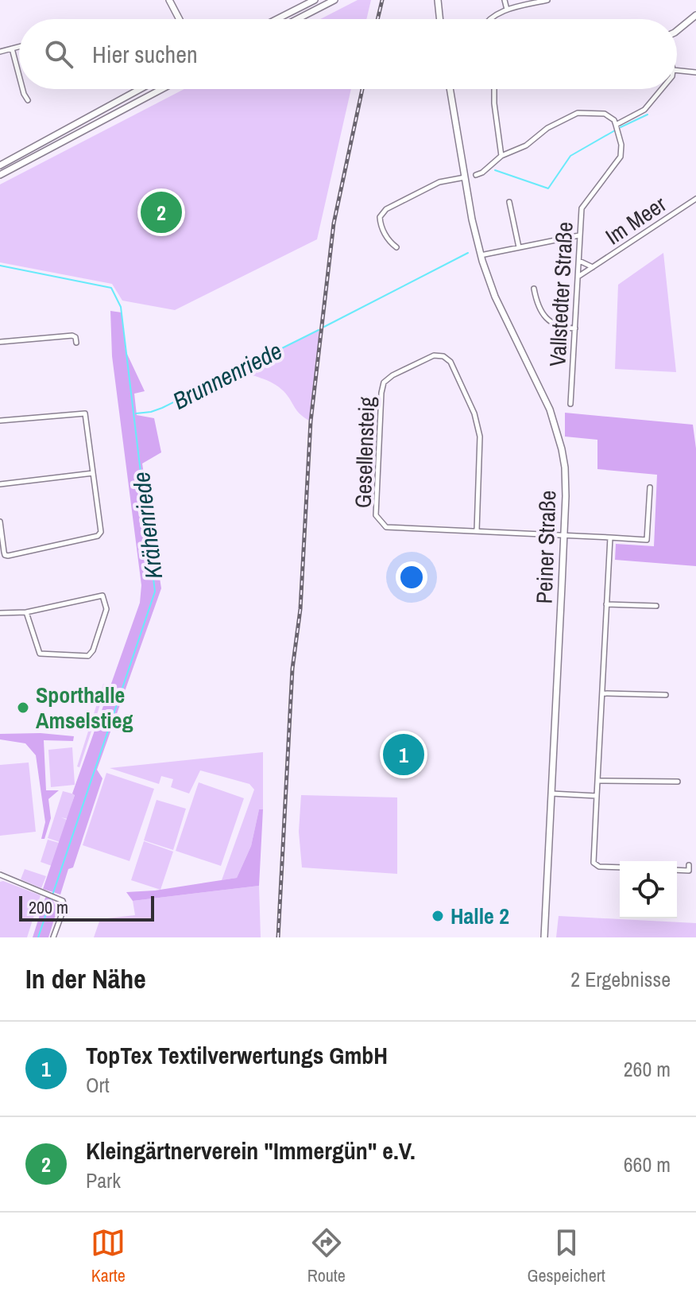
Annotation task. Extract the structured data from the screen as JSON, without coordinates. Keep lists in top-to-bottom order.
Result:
{
  "streets": {
    "main road": ["Peiner Straße"],
    "street": ["Im Meer", "Vallstedter Straße", "Gesellensteig"]
  },
  "crossings": [
    ["Im Meer", "Vallstedter Straße"],
    ["Gesellensteig", "Peiner Straße"]
  ],
  "water": ["Brunnenriede", "Krähenriede"],
  "places": ["Sporthalle Amselstieg", "Halle 2"],
  "scale_bar": "200 m",
  "page": {
    "search": "Hier suchen",
    "pins": ["2", "1"],
    "scale": "200 m",
    "heading": ["In der Nähe", "2 Ergebnisse"],
    "list": [
      {
        "mark": "1",
        "name": "TopTex Textilverwertungs GmbH",
        "note": "Ort",
        "value": "260 m"
      },
      {
        "mark": "2",
        "name": "Kleingärtnerverein \"Immergün\" e.V.",
        "note": "Park",
        "value": "660 m"
      }
    ],
    "nav": ["Karte", "Route", "Gespeichert"]
  }
}
